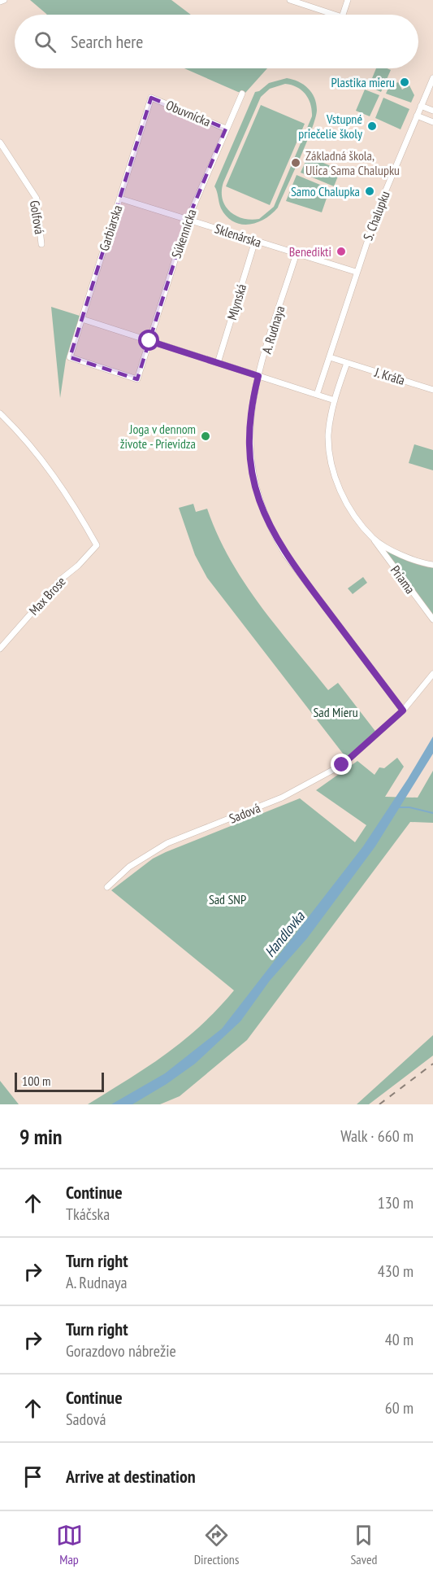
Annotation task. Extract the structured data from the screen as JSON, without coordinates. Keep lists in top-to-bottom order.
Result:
{
  "streets": {
    "street": [
      "Obuvnícka",
      "S. Chalupku",
      "Golfová",
      "Garbiarska",
      "Súkennícka",
      "Sklenárska",
      "Mlynská",
      "A. Rudnaya",
      "J. Kráľa",
      "Priama",
      "Max Brose",
      "Sadová"
    ]
  },
  "crossings": [
    ["Obuvnícka", "Garbiarska"],
    ["Obuvnícka", "Súkennícka"],
    ["S. Chalupku", "Sklenárska"],
    ["Garbiarska", "Súkennícka"],
    ["Garbiarska", "Sklenárska"],
    ["Súkennícka", "Sklenárska"],
    ["Sklenárska", "Mlynská"],
    ["Sklenárska", "A. Rudnaya"],
    ["A. Rudnaya", "Sadová"]
  ],
  "water": ["Handlovka"],
  "parks": ["Sad Mieru", "Sad SNP"],
  "places": [
    "Plastika mieru",
    "Vstupné priečelie školy",
    "Základná škola, Ulica Sama Chalupku",
    "Samo Chalupka",
    "Benedikti",
    "Joga v dennom živote - Prievidza"
  ],
  "scale_bar": "100 m",
  "page": {
    "search": "Search here",
    "scale": "100 m",
    "heading": ["9 min", "Walk · 660 m"],
    "list": [
      ["Continue", "Tkáčska", "130 m"],
      ["Turn right", "A. Rudnaya", "430 m"],
      ["Turn right", "Gorazdovo nábrežie", "40 m"],
      ["Continue", "Sadová", "60 m"],
      "Arrive at destination"
    ],
    "nav": ["Map", "Directions", "Saved"]
  }
}
